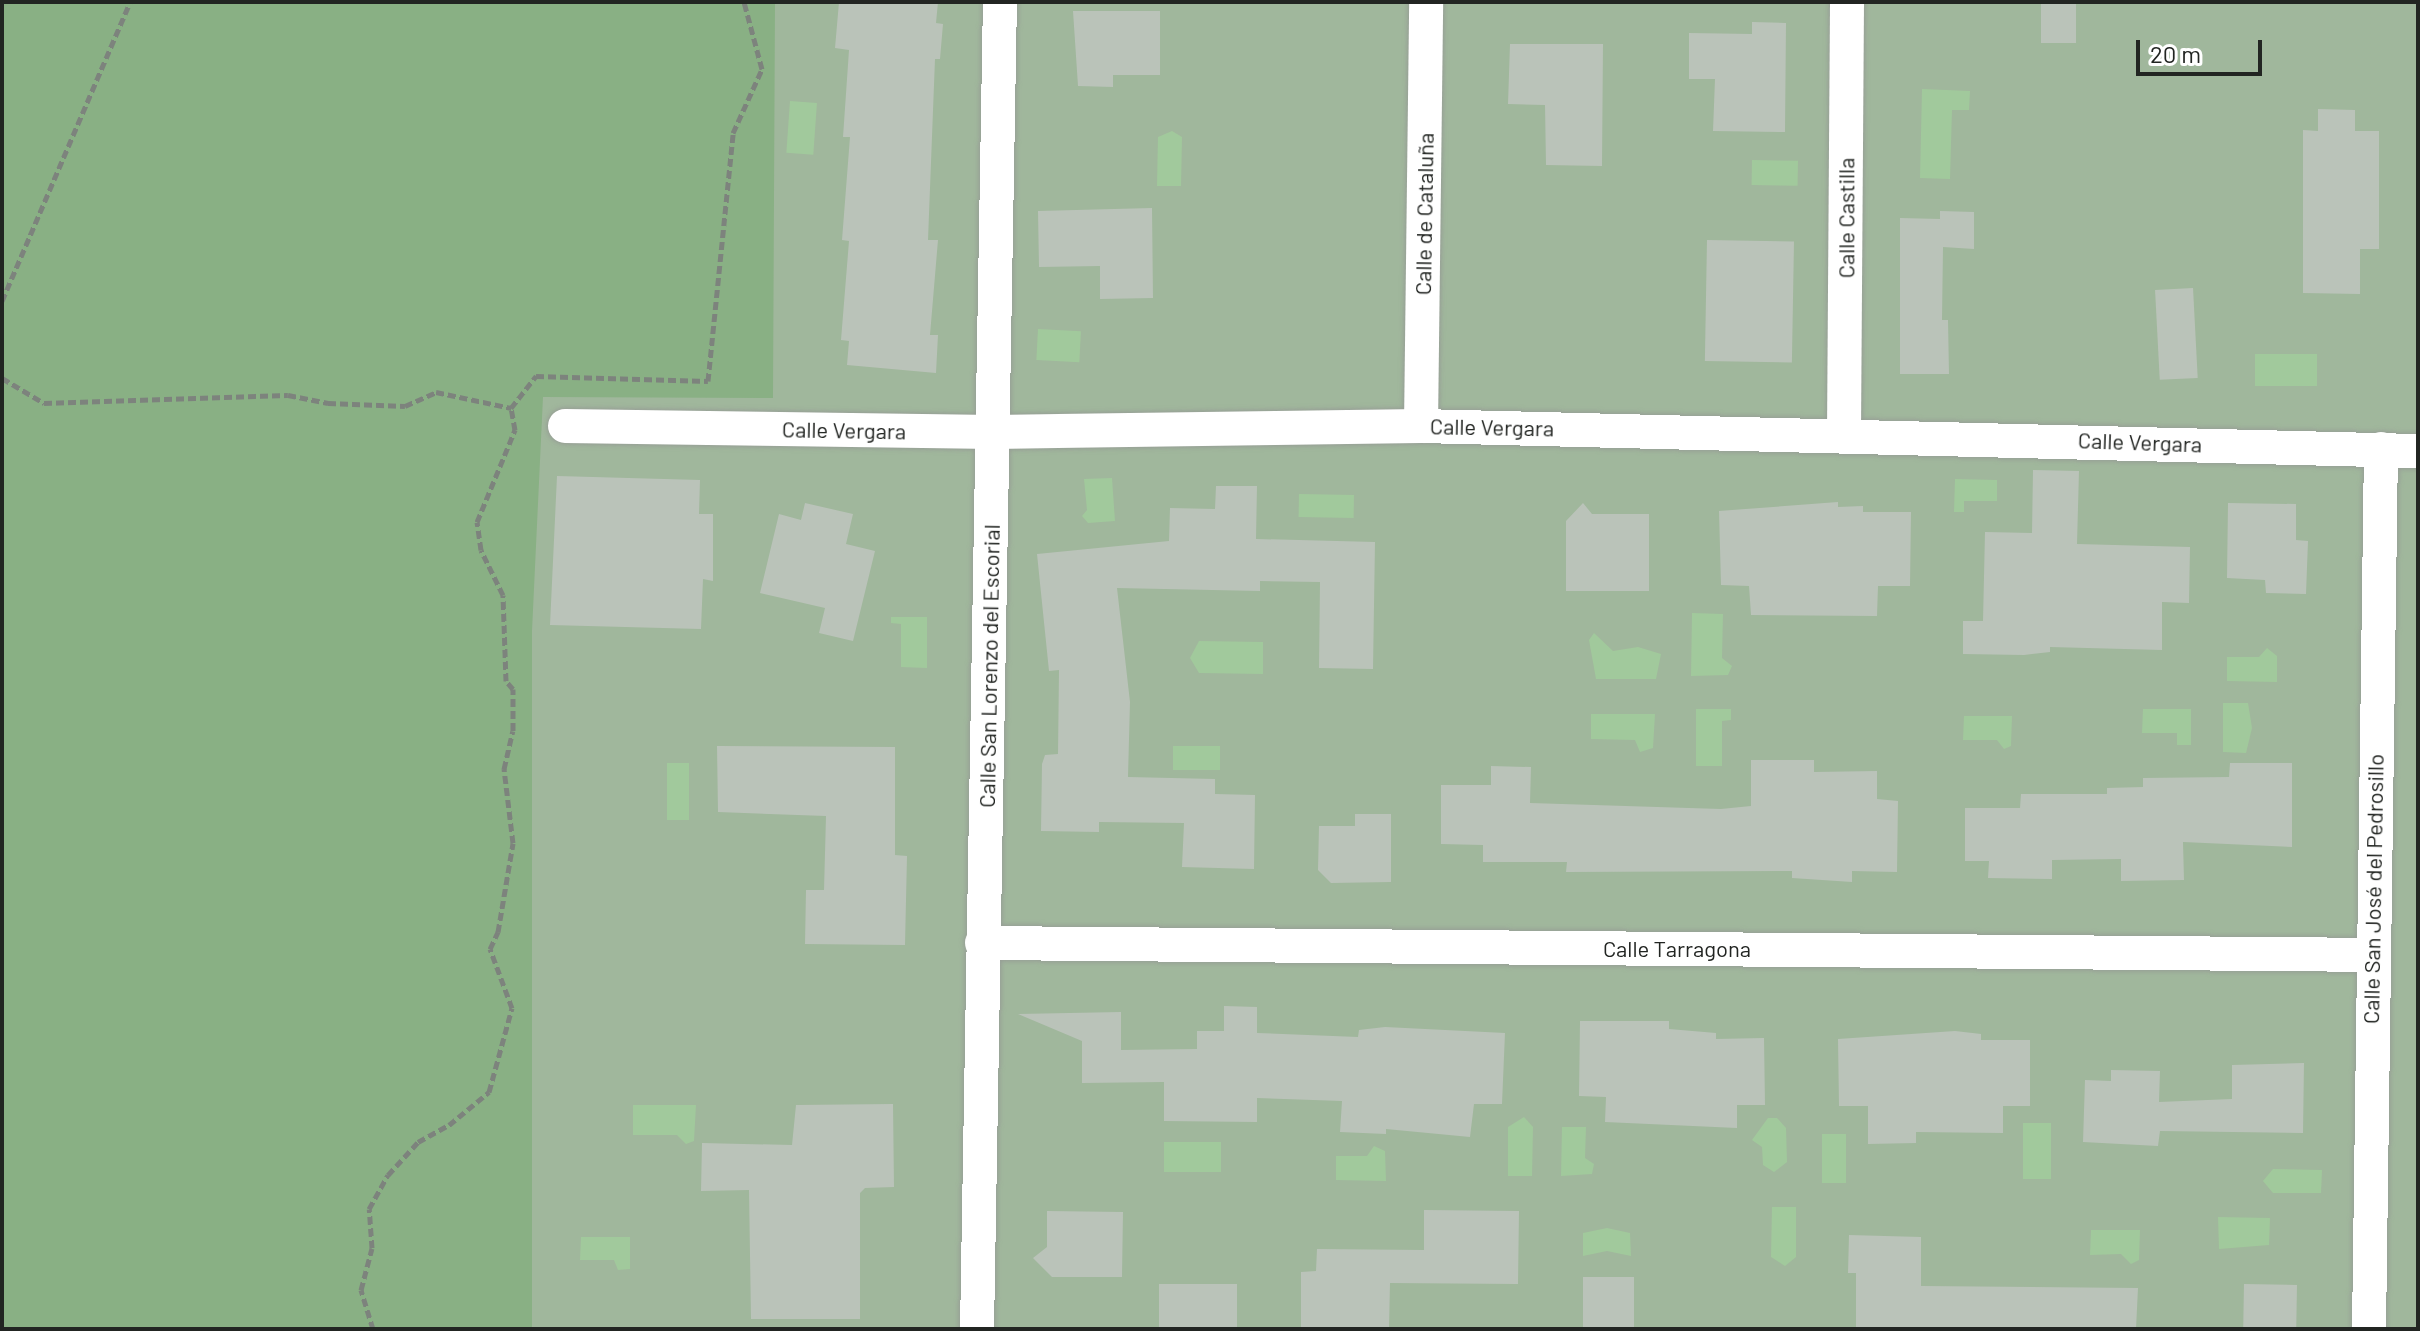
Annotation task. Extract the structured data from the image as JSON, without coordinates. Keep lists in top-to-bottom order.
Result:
{
  "streets": {
    "street": [
      "Calle de Cataluña",
      "Calle Castilla",
      "Calle Vergara",
      "Calle San Lorenzo del Escorial",
      "Calle San José del Pedrosillo",
      "Calle Tarragona"
    ]
  },
  "crossings": [
    ["Calle de Cataluña", "Calle Vergara"],
    ["Calle Castilla", "Calle Vergara"],
    ["Calle Vergara", "Calle San Lorenzo del Escorial"],
    ["Calle Vergara", "Calle San José del Pedrosillo"],
    ["Calle San Lorenzo del Escorial", "Calle Tarragona"],
    ["Calle San José del Pedrosillo", "Calle Tarragona"]
  ],
  "scale_bar": "20 m"
}
